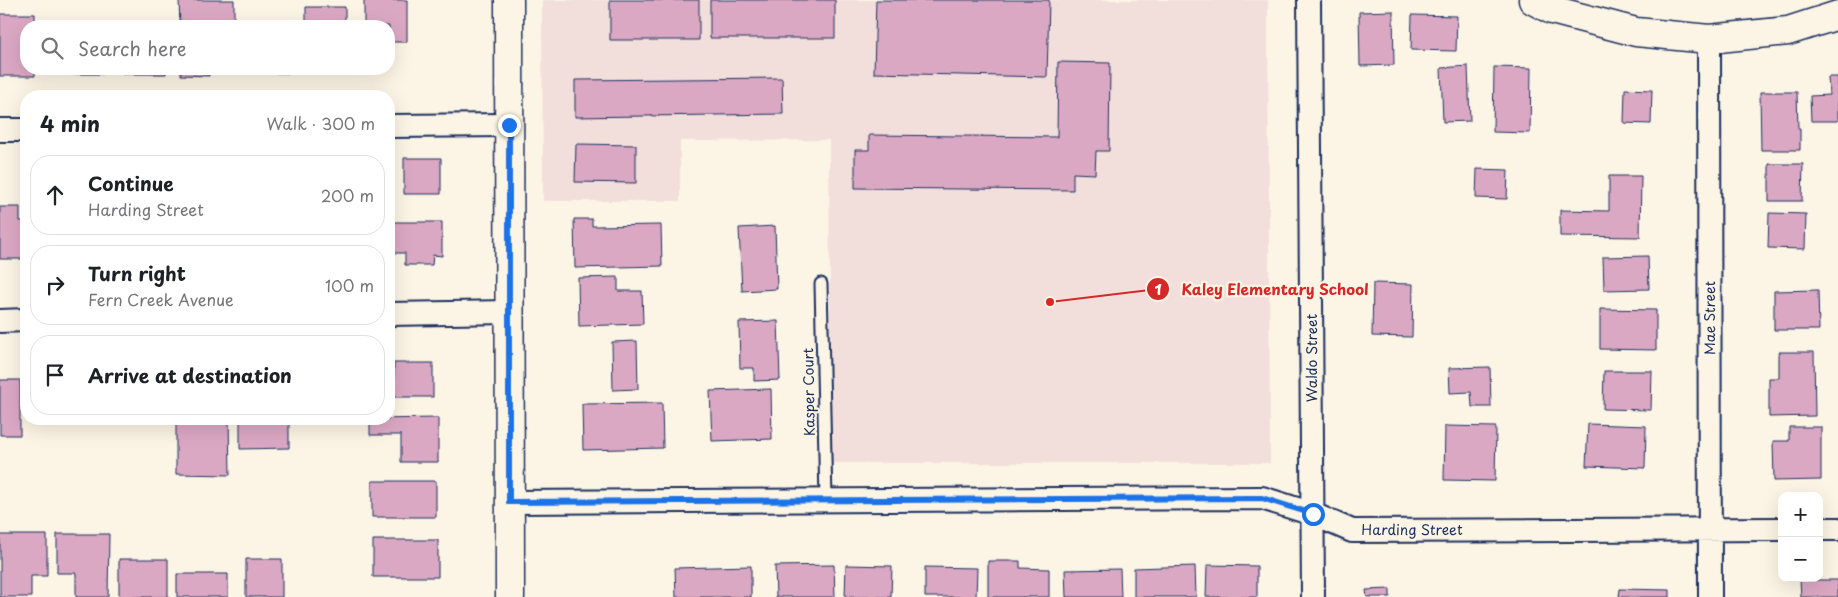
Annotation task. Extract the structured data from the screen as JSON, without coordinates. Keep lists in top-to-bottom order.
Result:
{
  "streets": {
    "street": ["Mae Street", "Waldo Street", "Harding Street"],
    "lane": ["Kasper Court"]
  },
  "crossings": [
    ["Mae Street", "Harding Street"],
    ["Waldo Street", "Harding Street"],
    ["Kasper Court", "Harding Street"]
  ],
  "places": ["Kaley Elementary School"],
  "page": {
    "search": "Search here",
    "heading": ["4 min", "Walk · 300 m"],
    "list": [
      ["Continue", "Harding Street", "200 m"],
      ["Turn right", "Fern Creek Avenue", "100 m"],
      "Arrive at destination"
    ],
    "map_buttons": ["+", "−"]
  }
}
